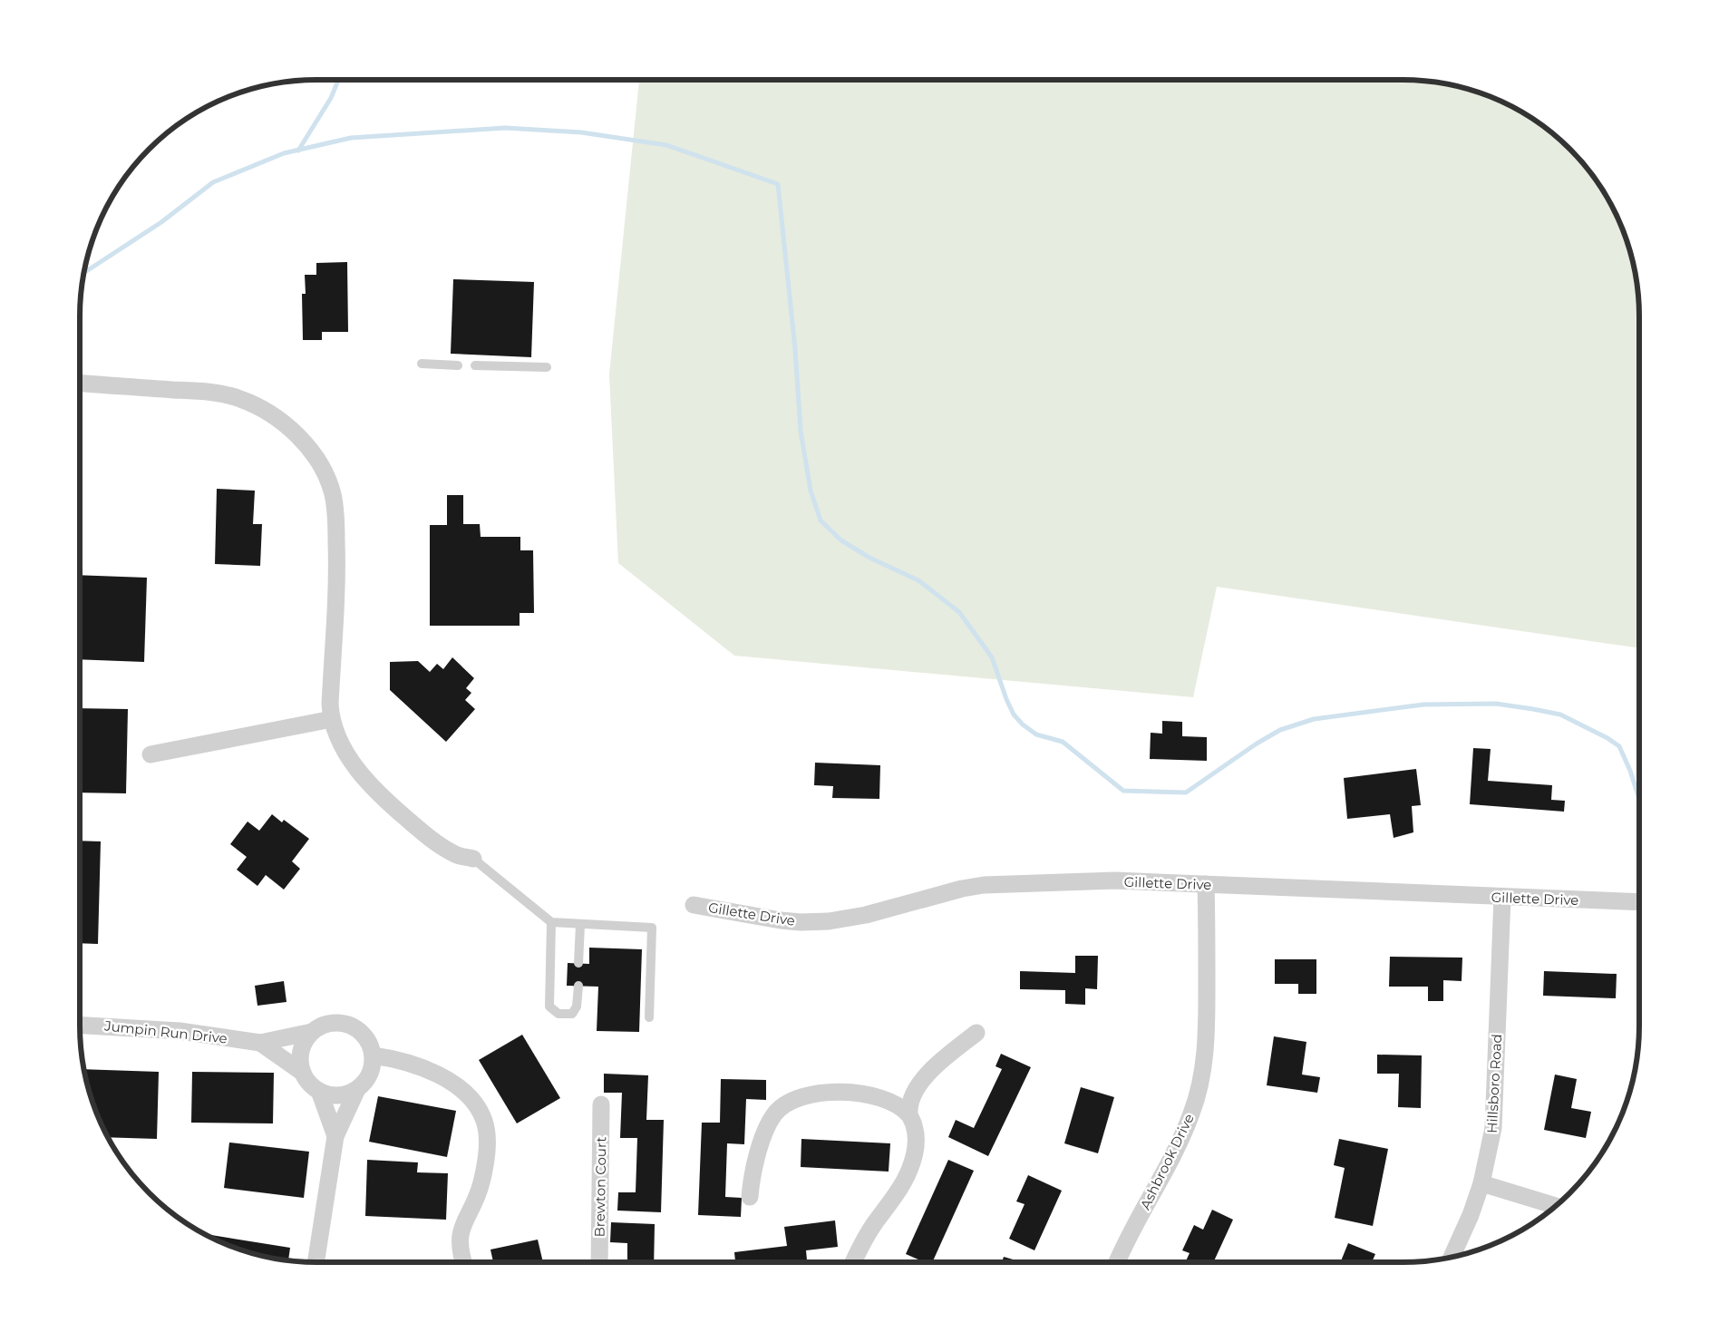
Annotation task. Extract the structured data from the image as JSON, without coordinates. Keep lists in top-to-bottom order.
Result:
{
  "streets": {
    "street": [
      "Gillette Drive",
      "Jumpin Run Drive",
      "Hillsboro Road",
      "Ashbrook Drive",
      "Brewton Court"
    ]
  },
  "crossings": [
    ["Gillette Drive", "Hillsboro Road"],
    ["Gillette Drive", "Ashbrook Drive"]
  ]
}
